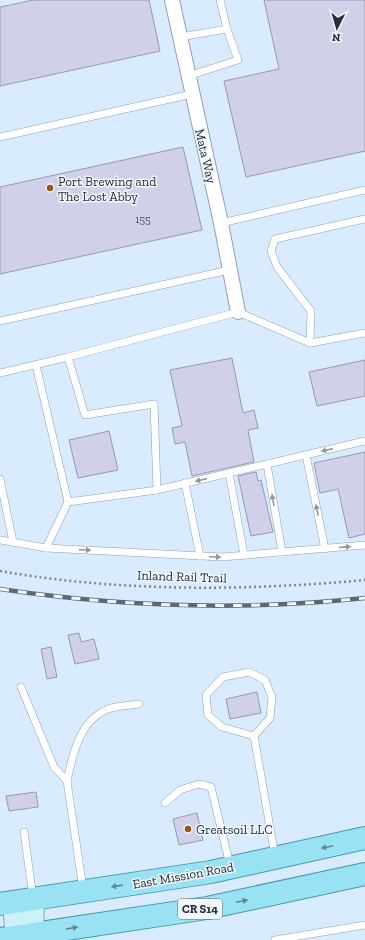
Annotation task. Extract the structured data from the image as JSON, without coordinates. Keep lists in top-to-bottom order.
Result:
{
  "streets": {
    "main road": ["East Mission Road", "CR S14"],
    "street": ["Mata Way"],
    "path": ["Inland Rail Trail"]
  },
  "places": ["Port Brewing and The Lost Abby", "Greatsoil LLC"],
  "house_numbers": ["155"],
  "north": "bottom"
}
